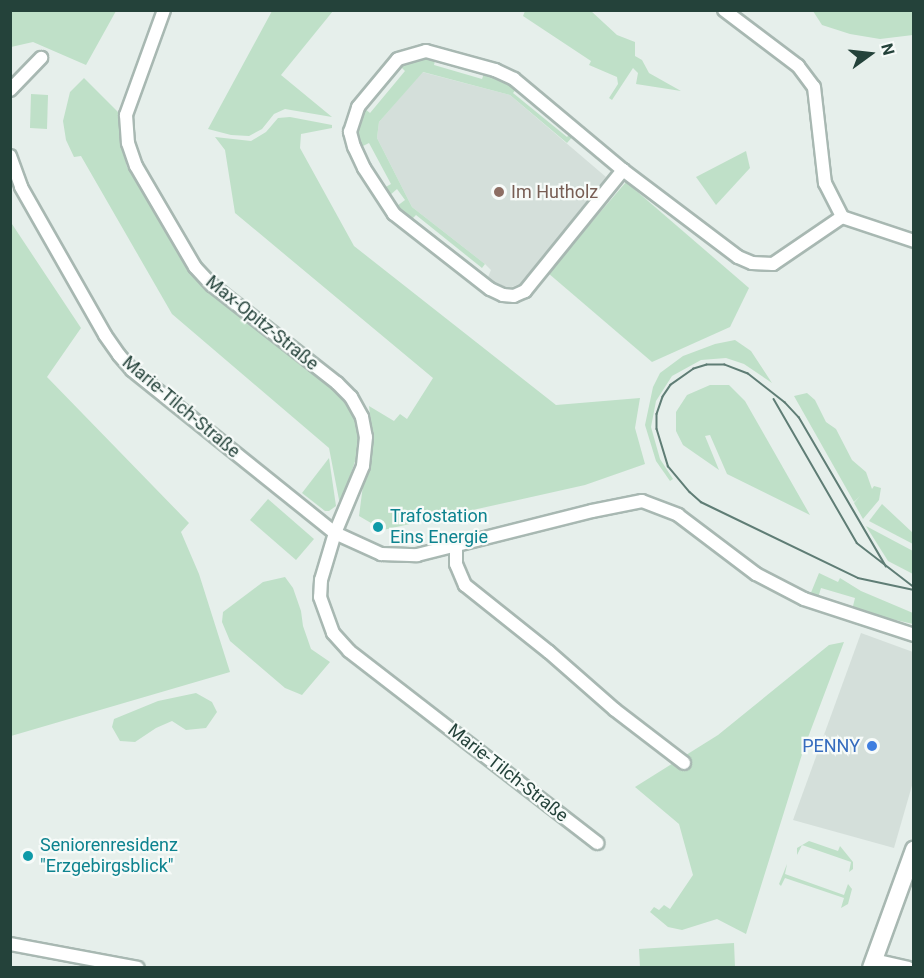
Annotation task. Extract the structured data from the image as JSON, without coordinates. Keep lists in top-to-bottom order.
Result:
{
  "streets": {
    "street": ["Max-Opitz-Straße", "Marie-Tilch-Straße"]
  },
  "crossings": [
    ["Max-Opitz-Straße", "Marie-Tilch-Straße"]
  ],
  "places": [
    "Im Hutholz",
    "Trafostation Eins Energie",
    "PENNY",
    "Seniorenresidenz \"Erzgebirgsblick\""
  ],
  "north": "right"
}
